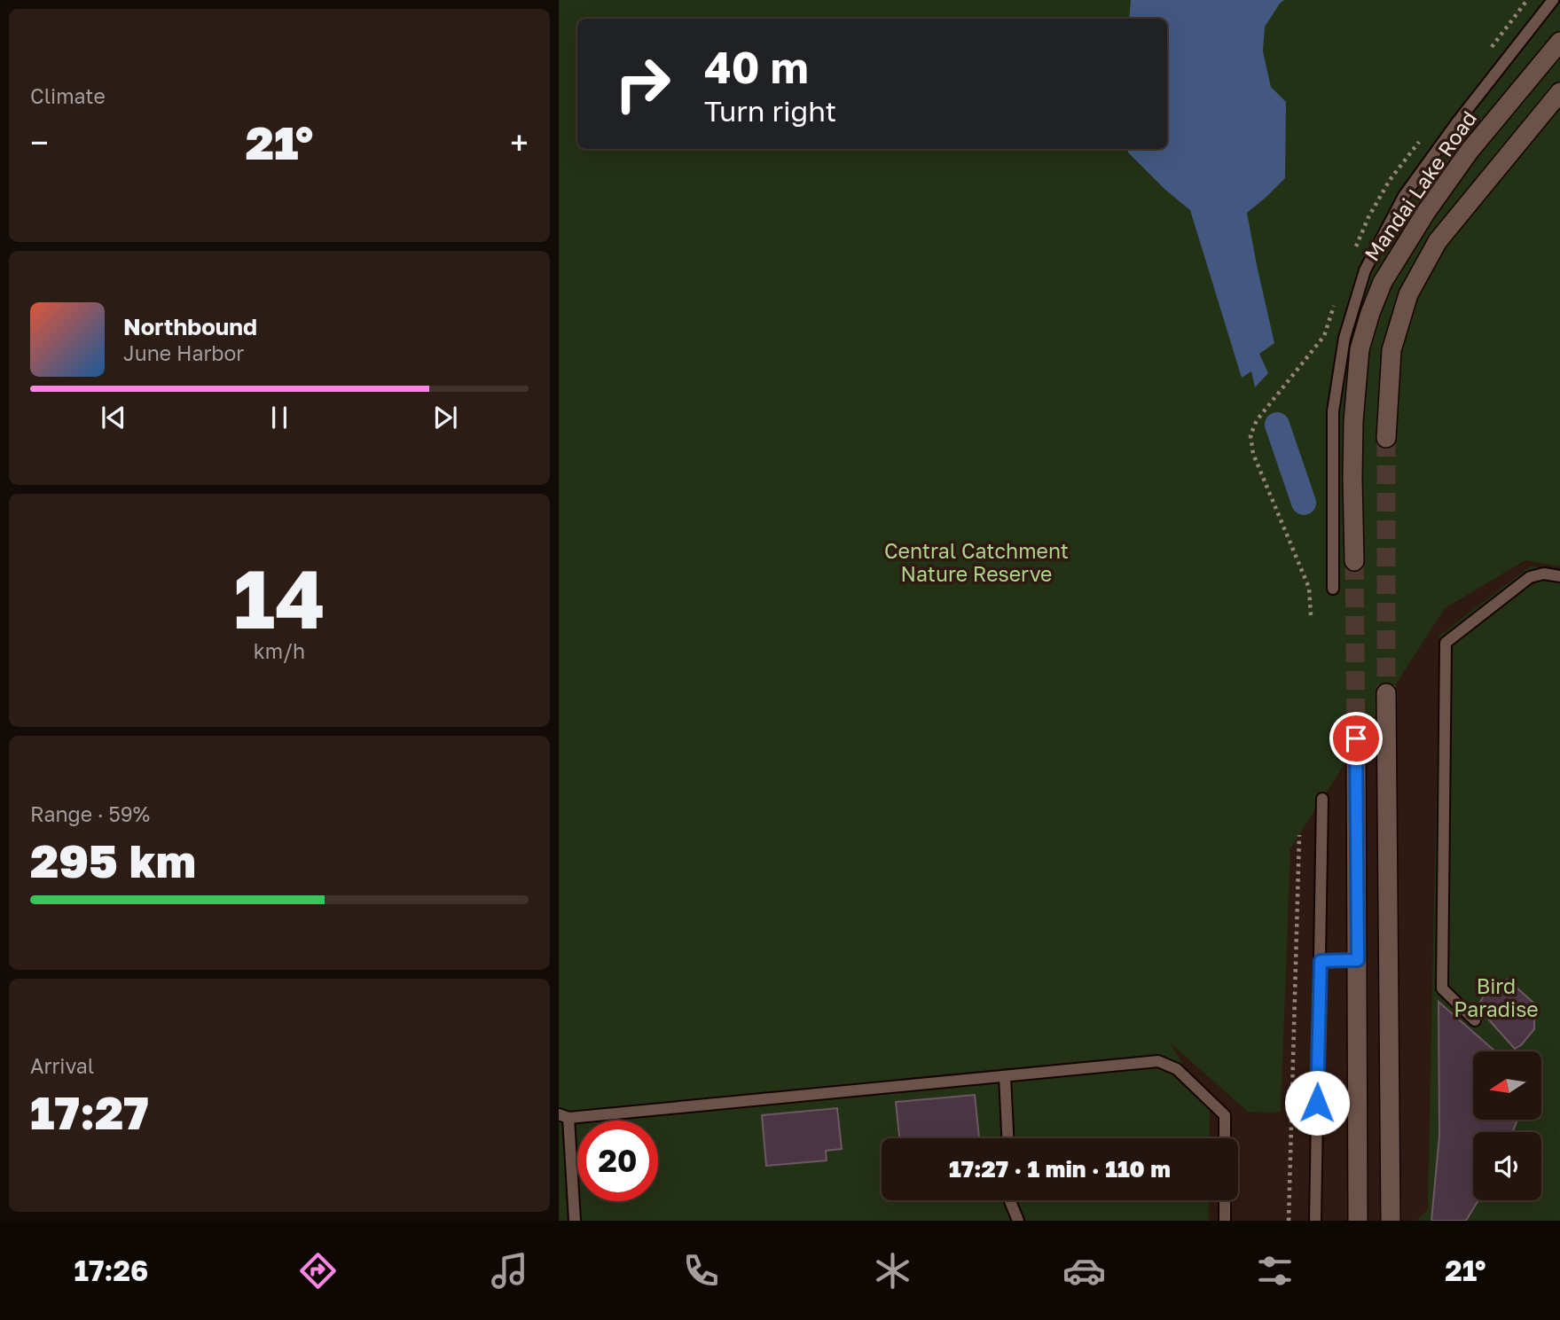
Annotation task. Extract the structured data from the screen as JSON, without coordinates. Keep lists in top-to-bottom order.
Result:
{
  "streets": {
    "street": ["Mandai Lake Road"]
  },
  "parks": ["Central Catchment Nature Reserve", "Bird Paradise"],
  "north": "left",
  "page": {
    "tile": [
      "Climate",
      ["14", "km/h"],
      ["Range · 59%", "295 km"],
      ["Arrival", "17:27"]
    ],
    "turn": ["40 m", "Turn right"],
    "heat": ["−", "21°", "+"],
    "song": ["Northbound", "June Harbor"],
    "limit": "20",
    "trip": "17:27 · 1 min · 110 m",
    "tabs": ["17:26", "21°"]
  }
}
